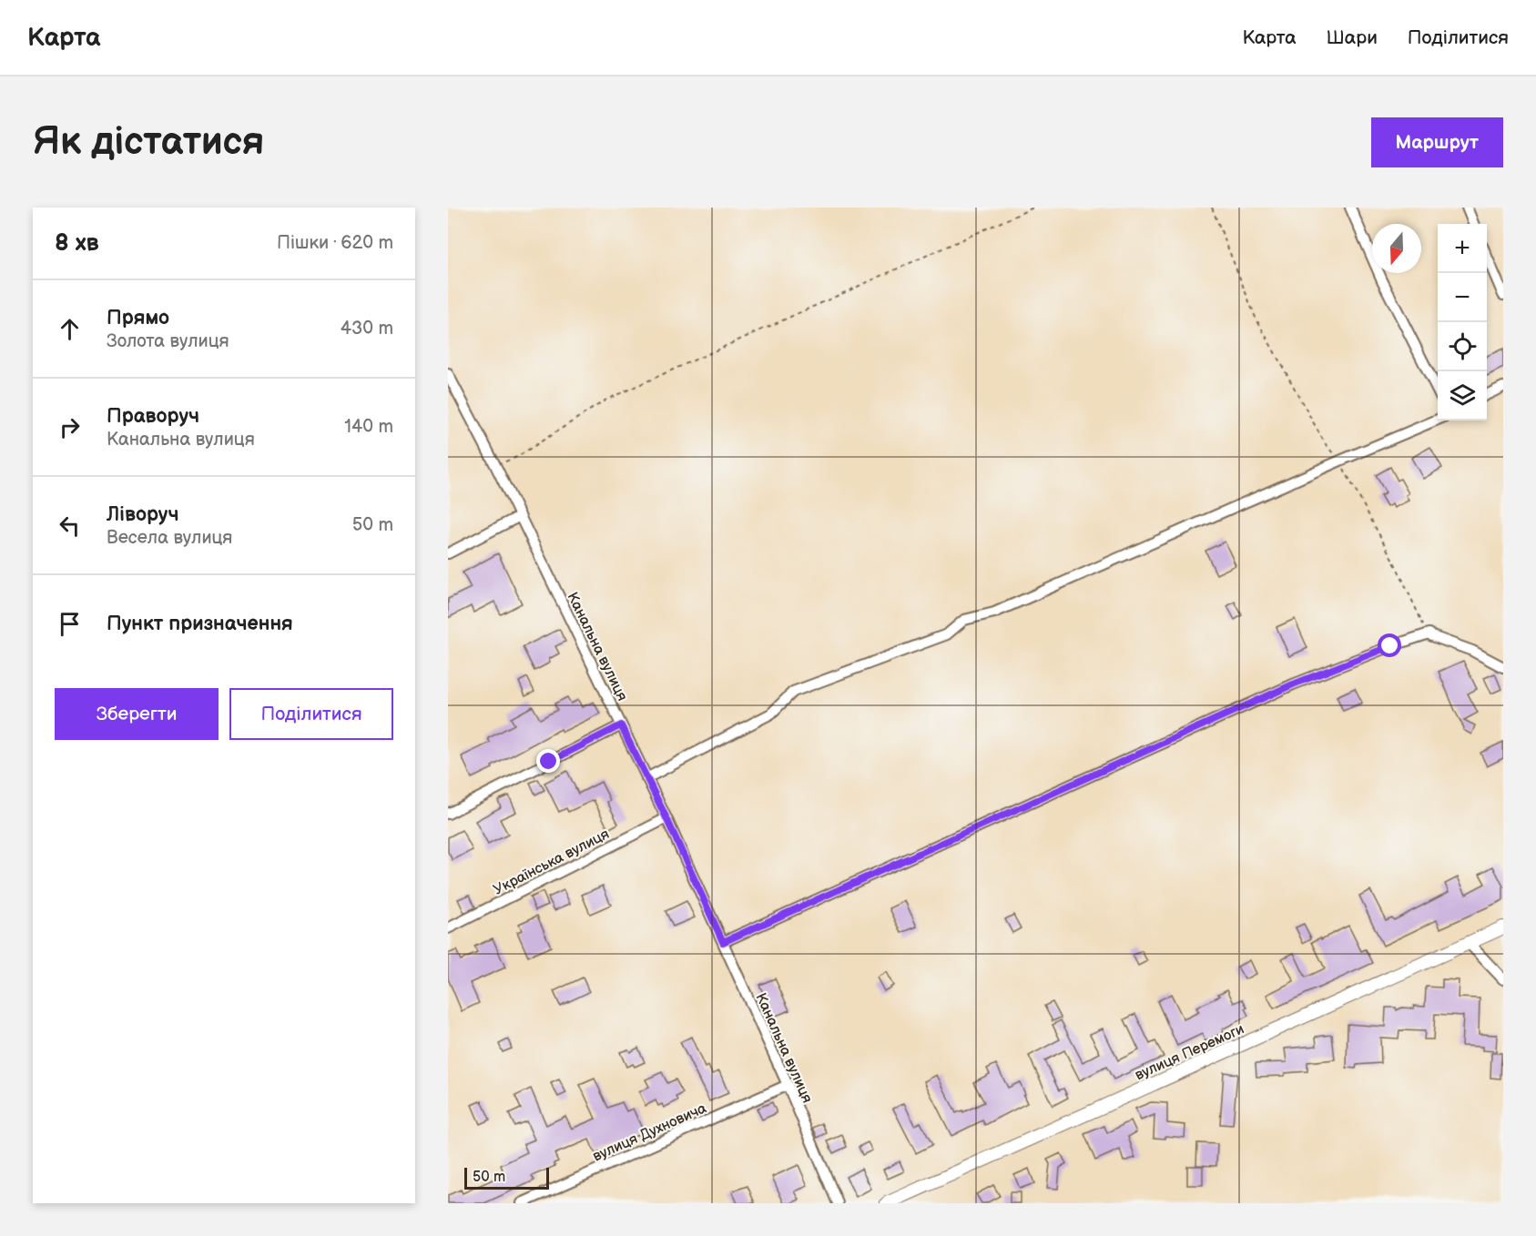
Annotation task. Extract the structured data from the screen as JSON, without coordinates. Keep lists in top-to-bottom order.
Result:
{
  "streets": {
    "street": [
      "Канальна вулиця",
      "Українська вулиця",
      "вулиця Перемоги",
      "вулиця Духновича"
    ]
  },
  "crossings": [
    ["Канальна вулиця", "Українська вулиця"],
    ["Канальна вулиця", "вулиця Духновича"]
  ],
  "scale_bar": "50 m",
  "north": "bottom",
  "page": {
    "header": "Карта",
    "nav": ["Карта", "Шари", "Поділитися"],
    "buttons": [
      "Маршрут",
      ["Зберегти", "Поділитися"]
    ],
    "title": "Як дістатися",
    "heading": ["8 хв", "Пішки · 620 m"],
    "map_buttons": ["+", "−"],
    "list": [
      ["Прямо", "Золота вулиця", "430 m"],
      ["Праворуч", "Канальна вулиця", "140 m"],
      ["Ліворуч", "Весела вулиця", "50 m"],
      "Пункт призначення"
    ],
    "scale": "50 m"
  }
}
